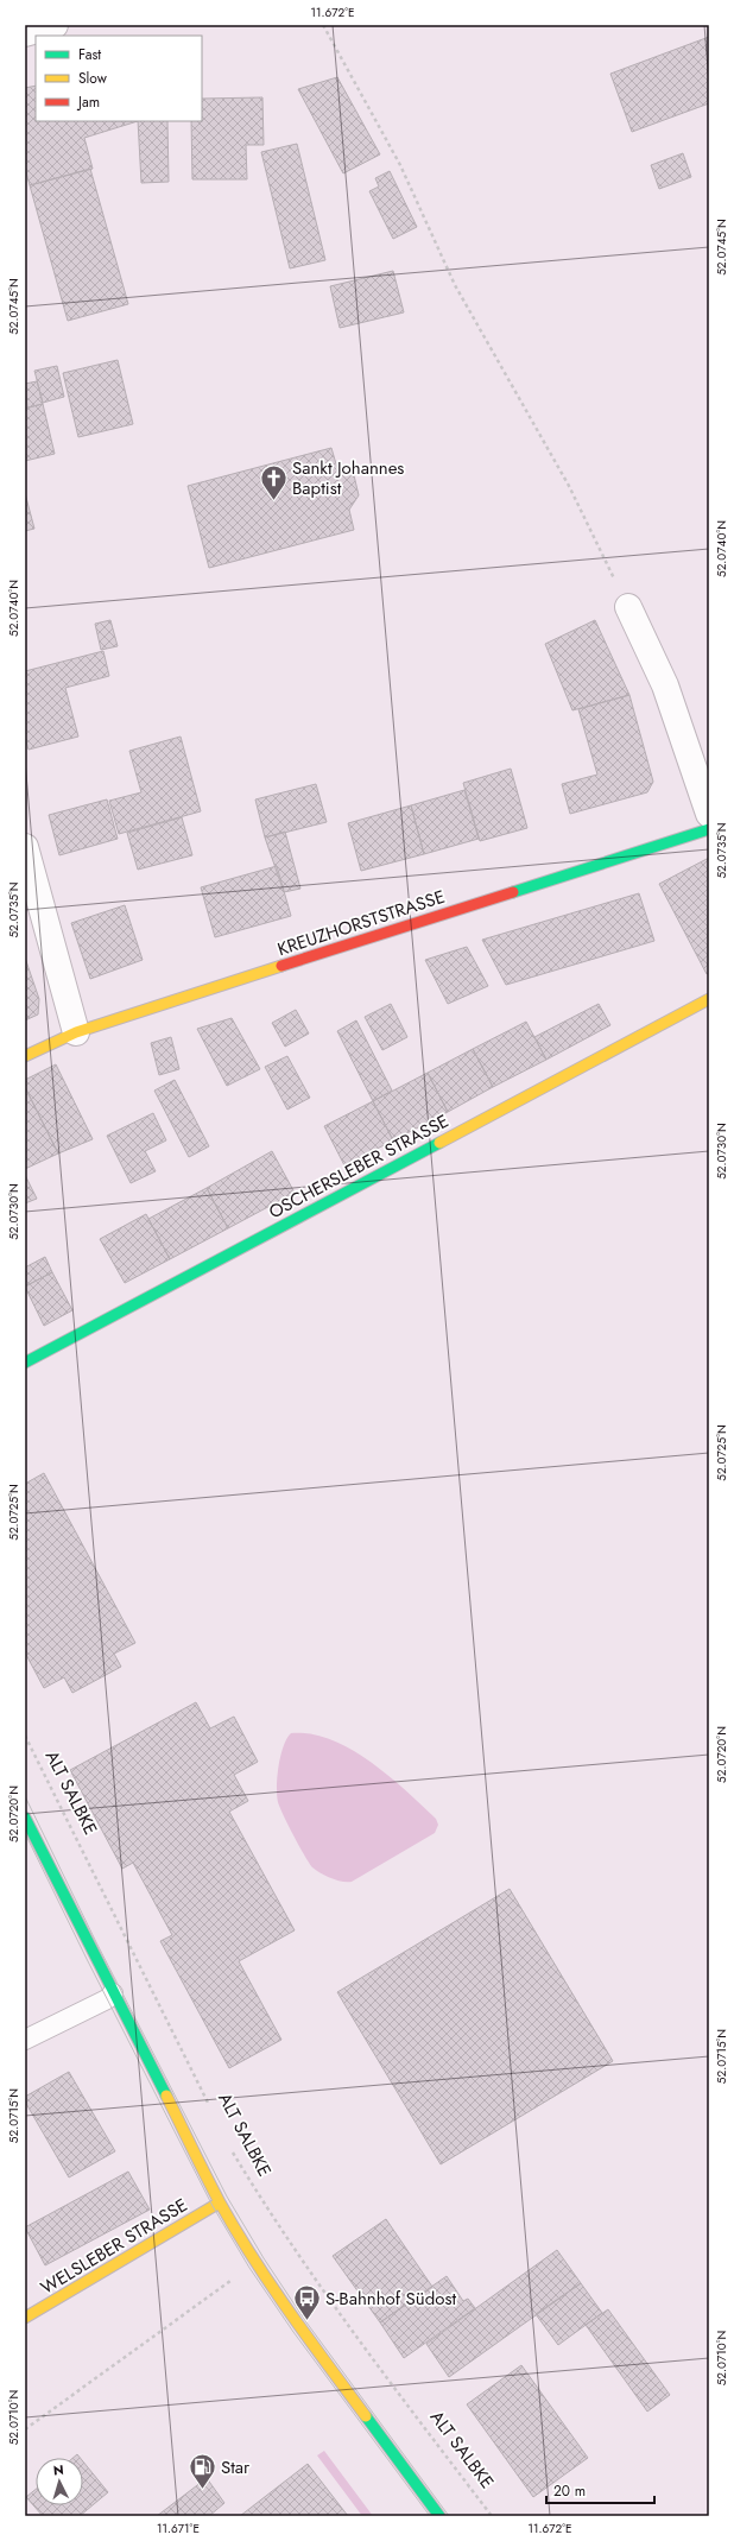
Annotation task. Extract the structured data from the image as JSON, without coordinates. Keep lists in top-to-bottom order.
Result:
{
  "streets": {
    "street": ["KREUZHORSTSTRASSE", "OSCHERSLEBER STRASSE", "WELSLEBER STRASSE"],
    "path": ["ALT SALBKE"]
  },
  "places": {
    "church": ["Sankt Johannes Baptist"],
    "bus stop": ["S-Bahnhof Südost"],
    "fuel station": ["Star"]
  },
  "legend": ["Fast", "Slow", "Jam"],
  "scale_bar": "20 m",
  "north": "top",
  "coordinates": [
    "11.672°E",
    "52.0745°N",
    "52.0740°N",
    "52.0735°N",
    "52.0730°N",
    "52.0725°N",
    "52.0720°N",
    "52.0715°N",
    "52.0710°N",
    "11.671°E"
  ]
}
